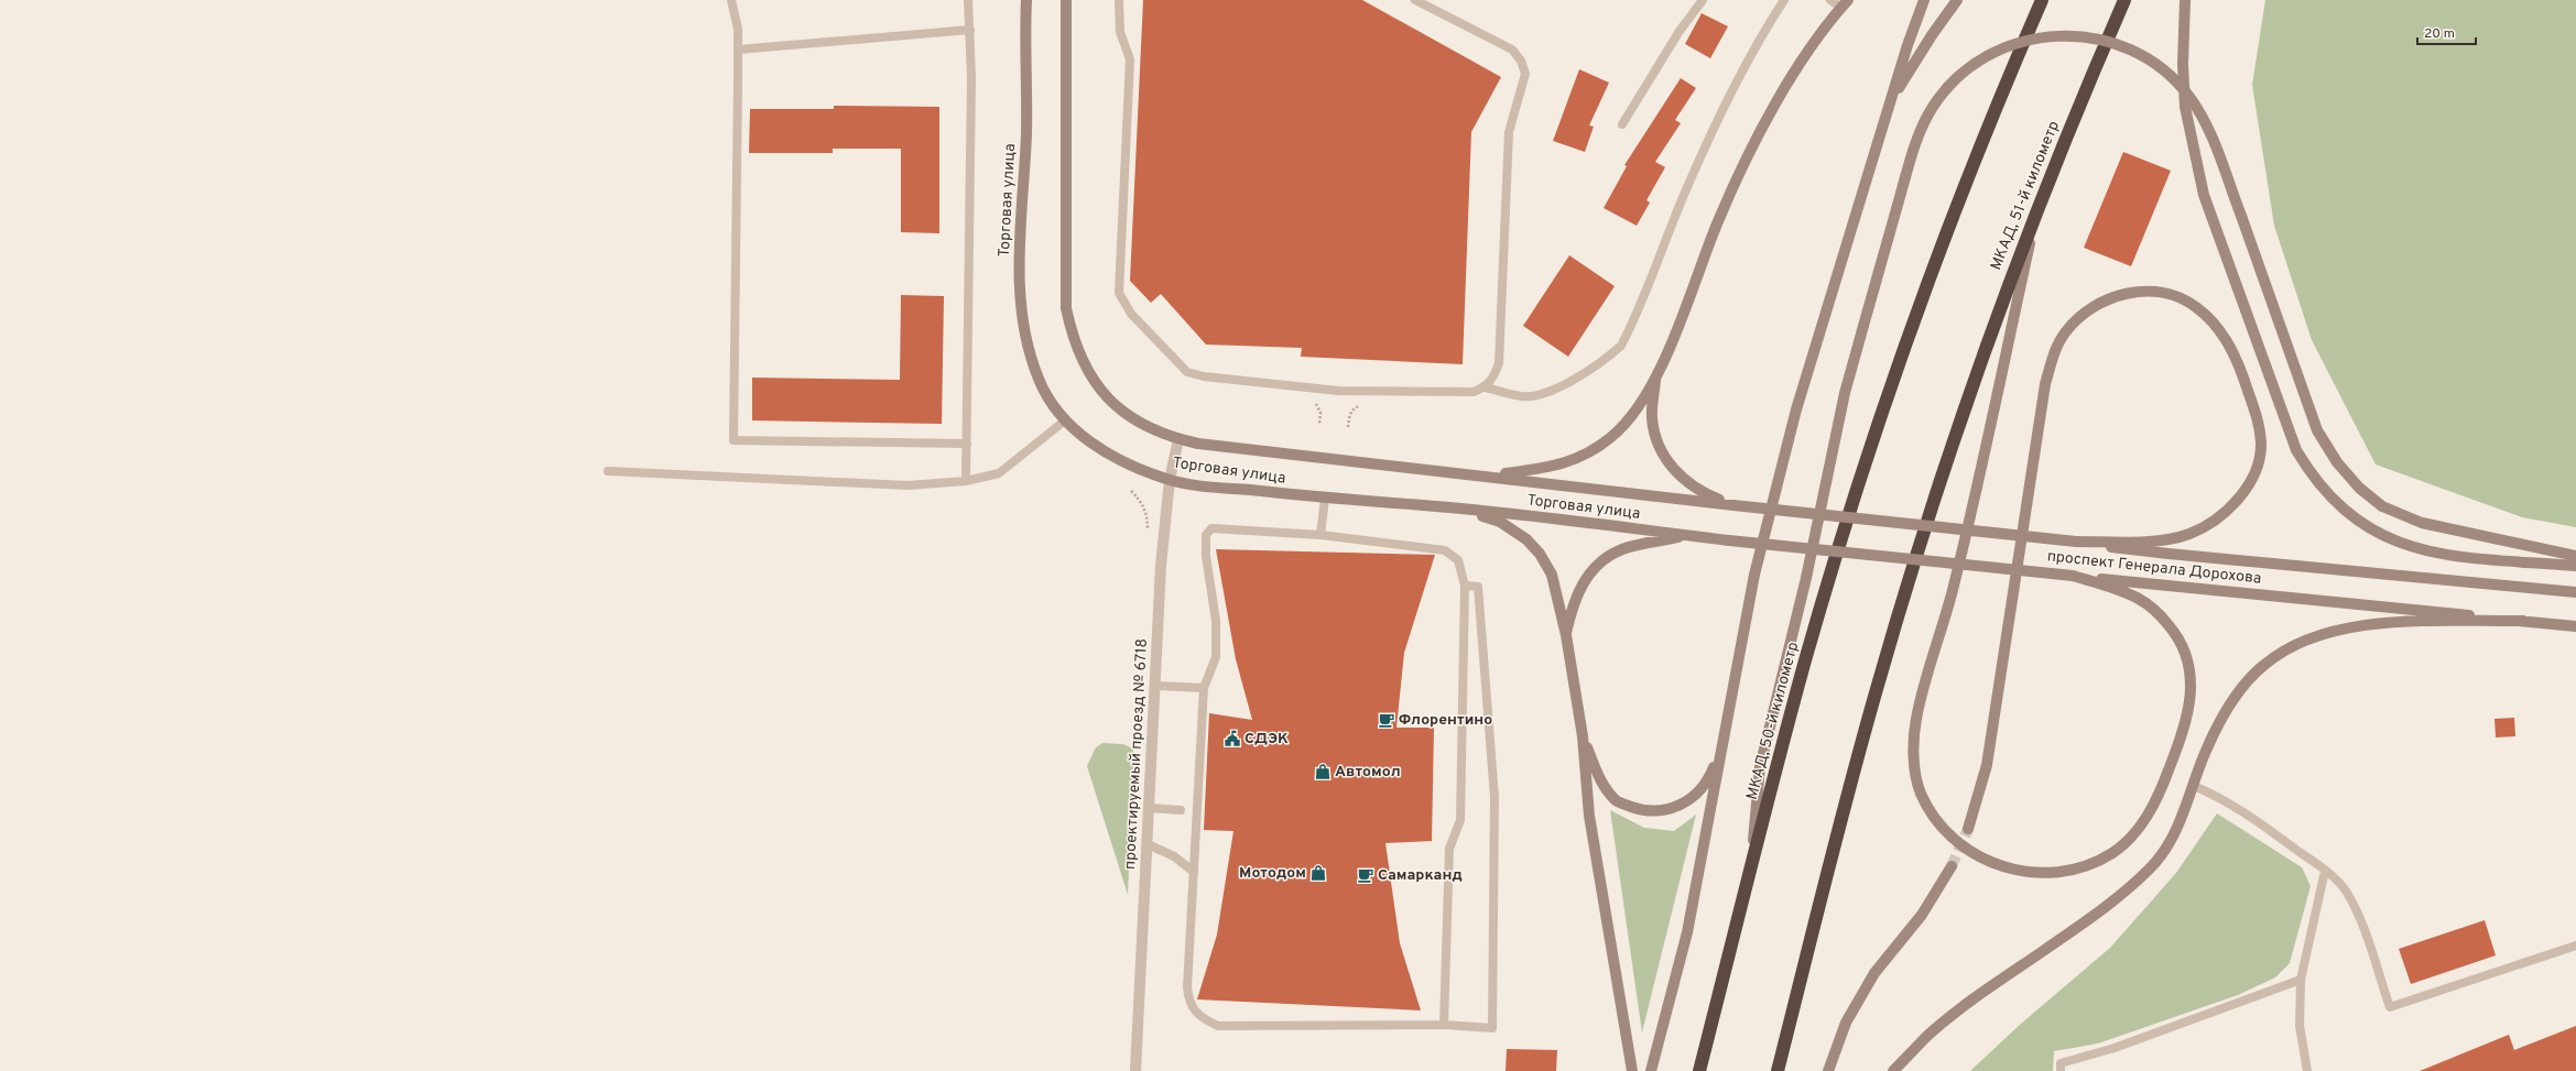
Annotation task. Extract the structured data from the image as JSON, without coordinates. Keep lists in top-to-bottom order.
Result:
{
  "streets": {
    "highway": ["МКАД, 51-й километр", "МКАД, 50-й километр"],
    "street": ["Торговая улица", "проспект Генерала Дорохова", "проектируемый проезд № 6718"]
  },
  "crossings": [
    ["Торговая улица", "проспект Генерала Дорохова"],
    ["Торговая улица", "проектируемый проезд № 6718"]
  ],
  "places": {
    "cafe": ["Флорентино", "Самарканд"],
    "public building": ["СДЭК"],
    "shop": ["Автомол", "Мотодом"]
  },
  "scale_bar": "20 m"
}
